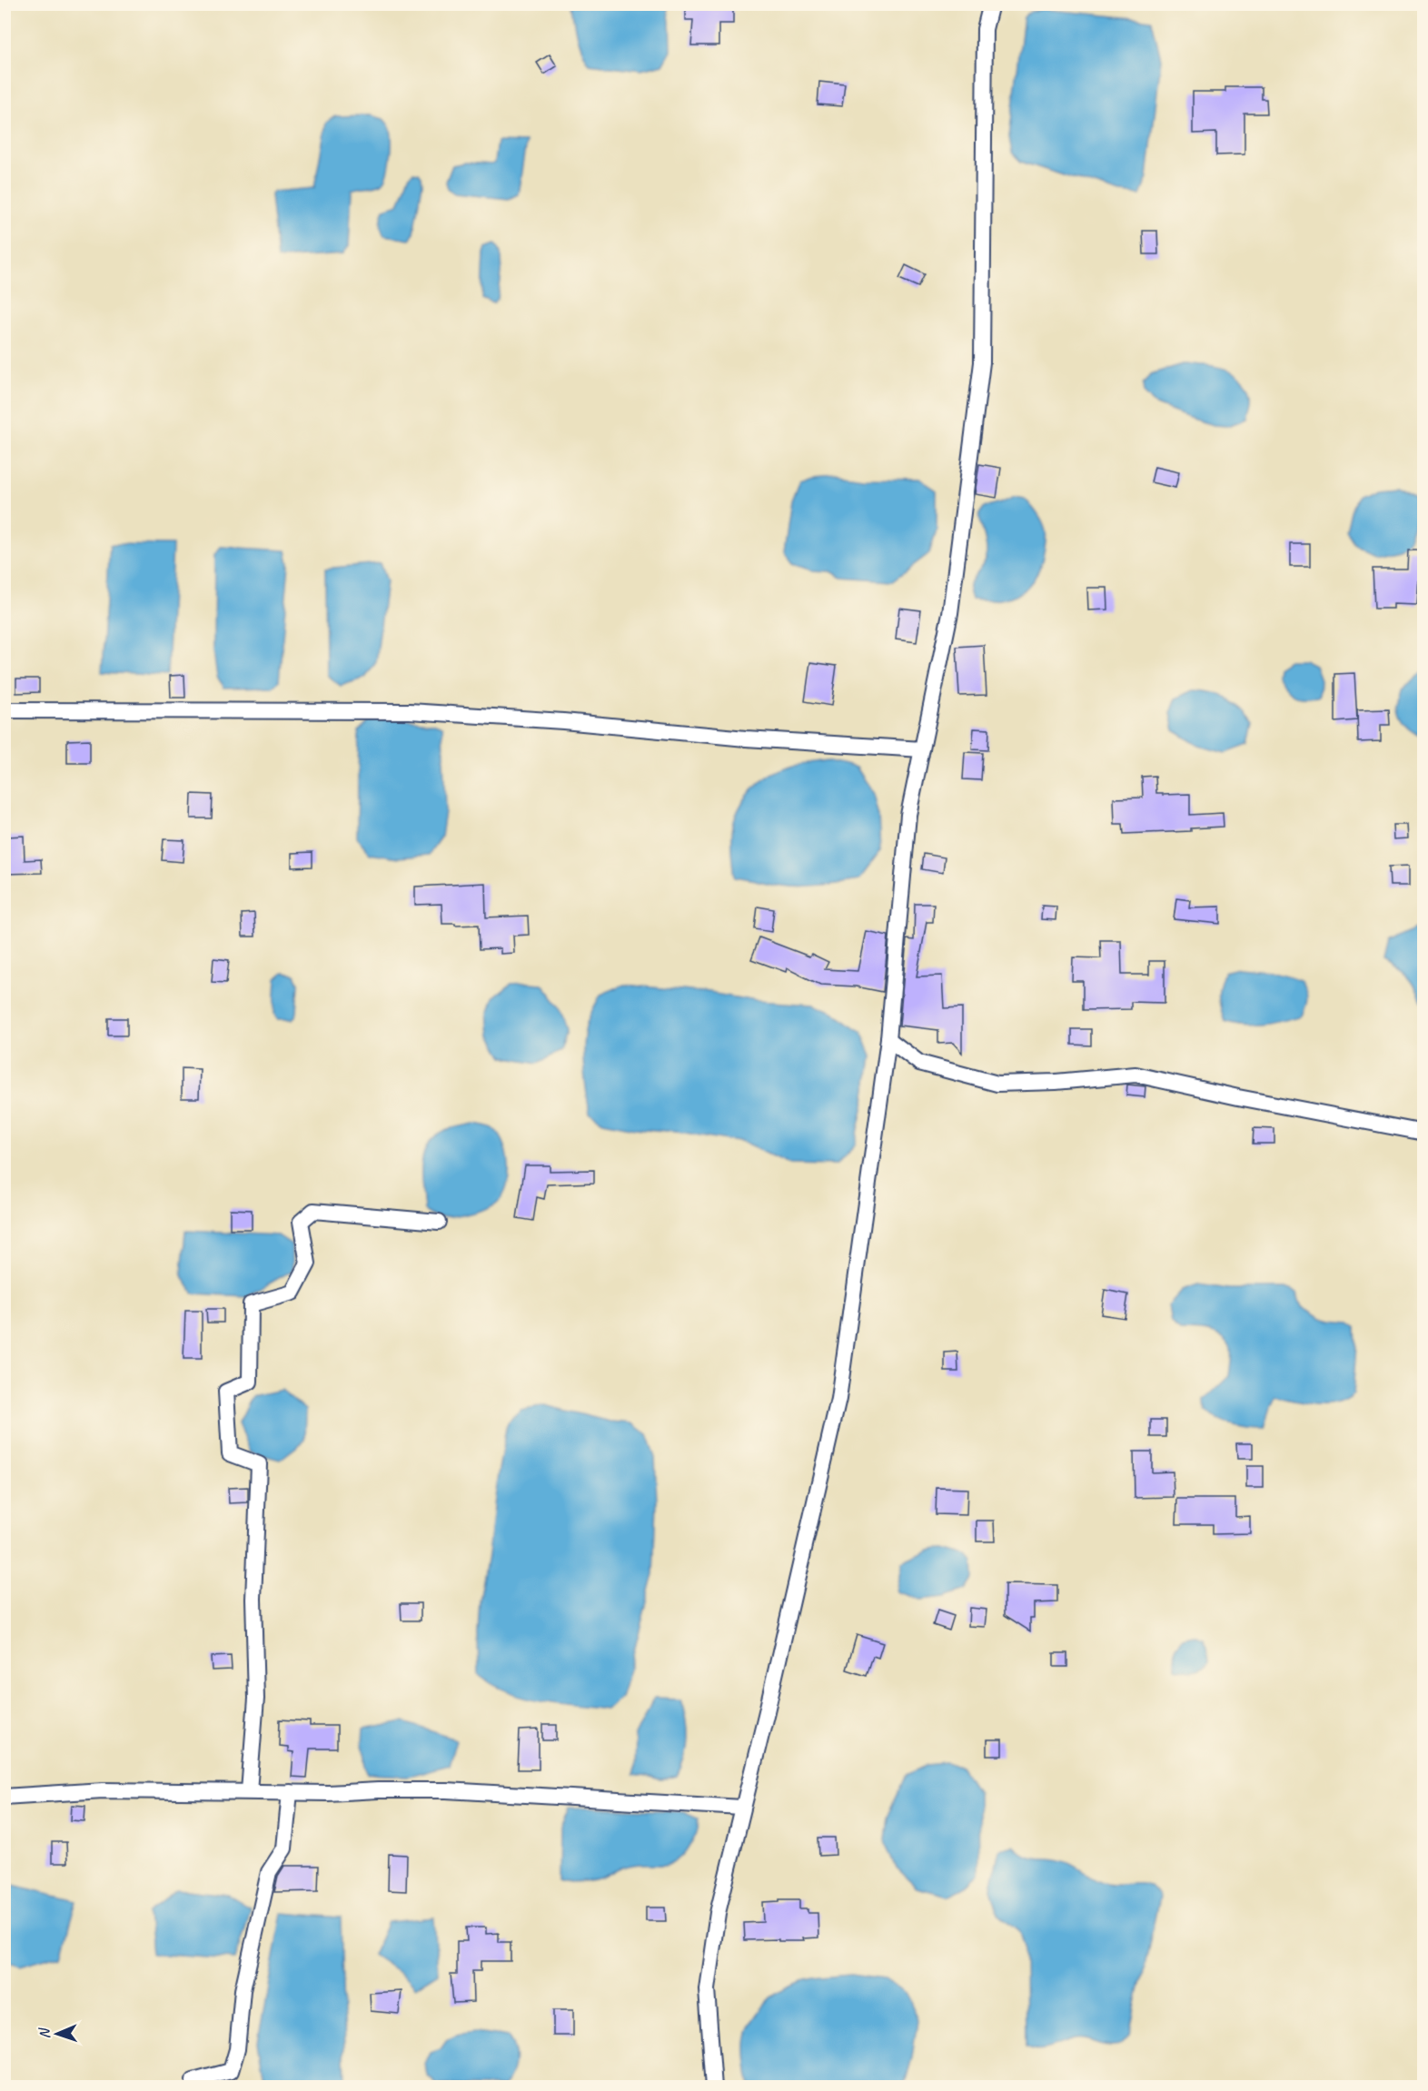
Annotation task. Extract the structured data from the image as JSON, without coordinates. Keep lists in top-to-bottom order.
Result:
{
  "north": "left"
}
